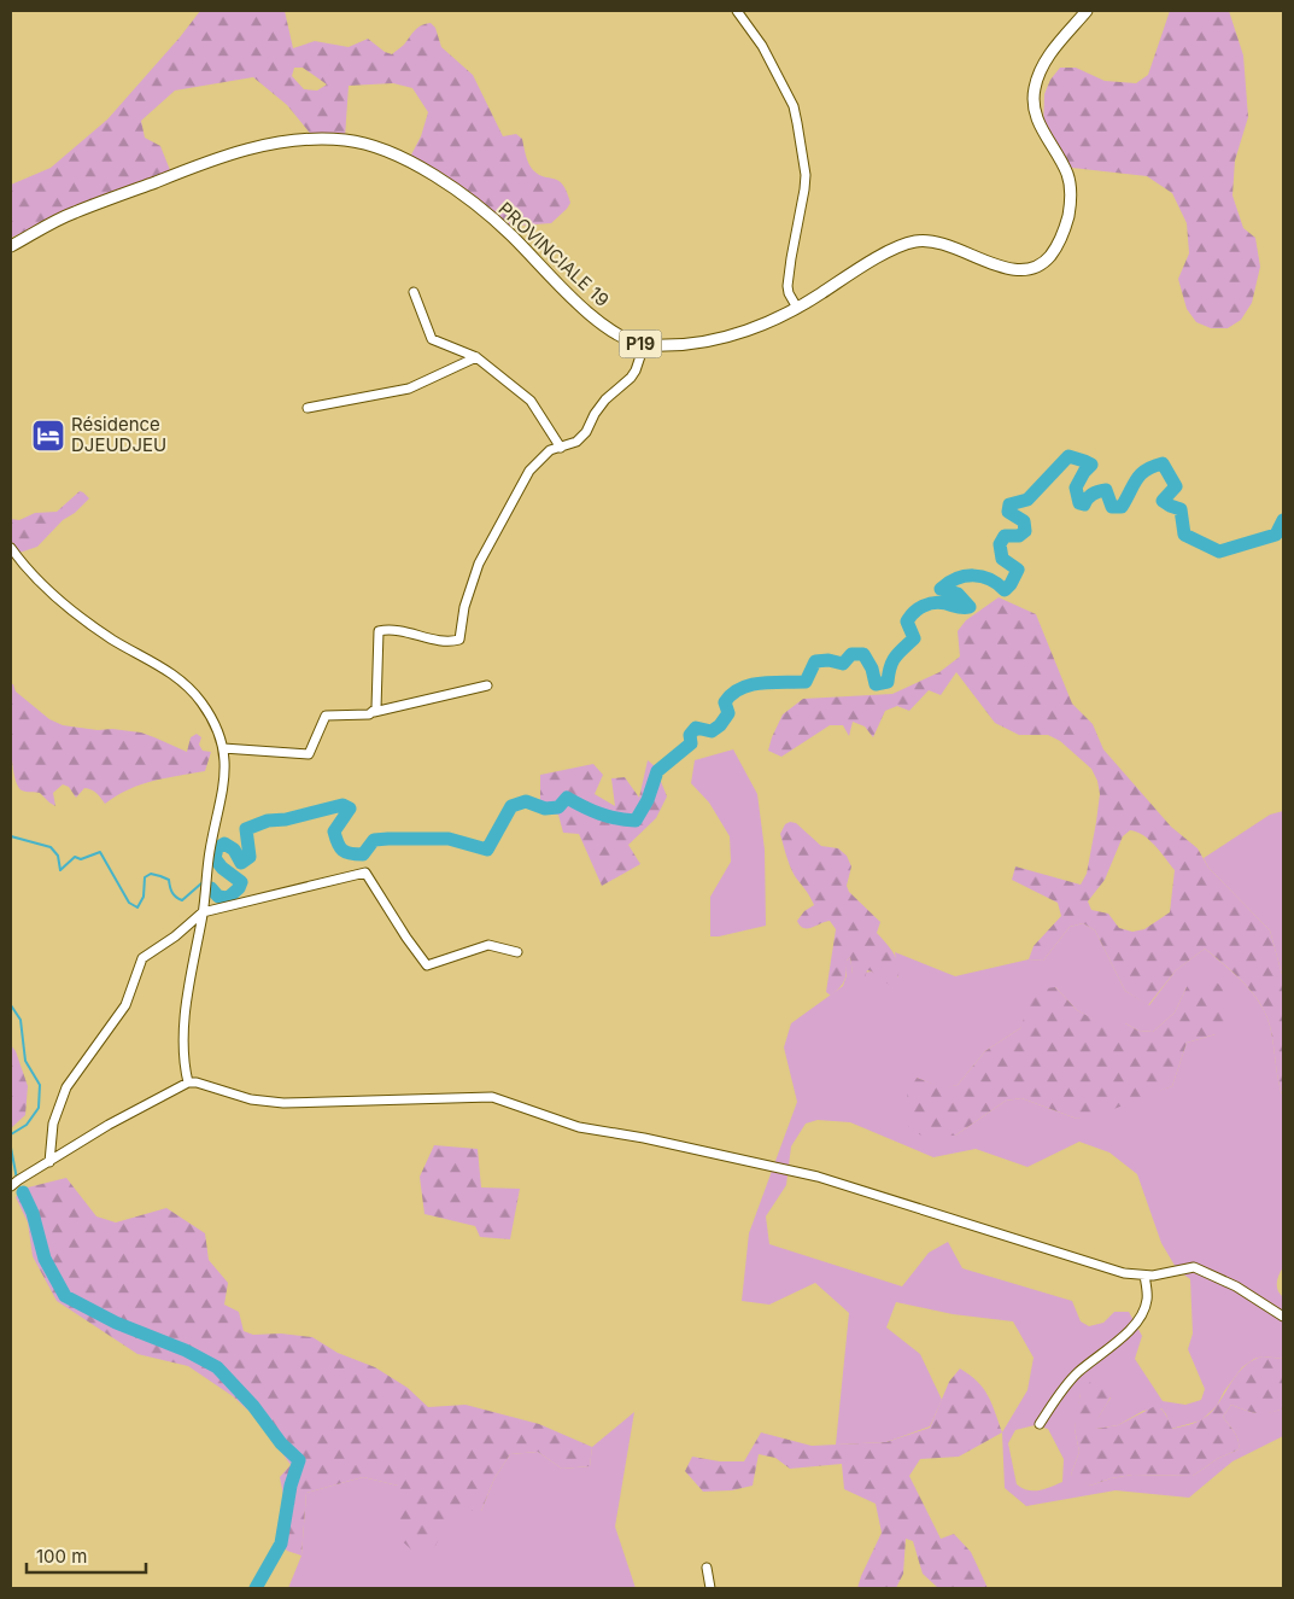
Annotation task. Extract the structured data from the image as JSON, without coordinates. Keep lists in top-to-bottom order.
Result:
{
  "streets": {
    "main road": ["PROVINCIALE 19", "P19"]
  },
  "places": {
    "hotel": ["Résidence DJEUDJEU"]
  },
  "scale_bar": "100 m"
}
